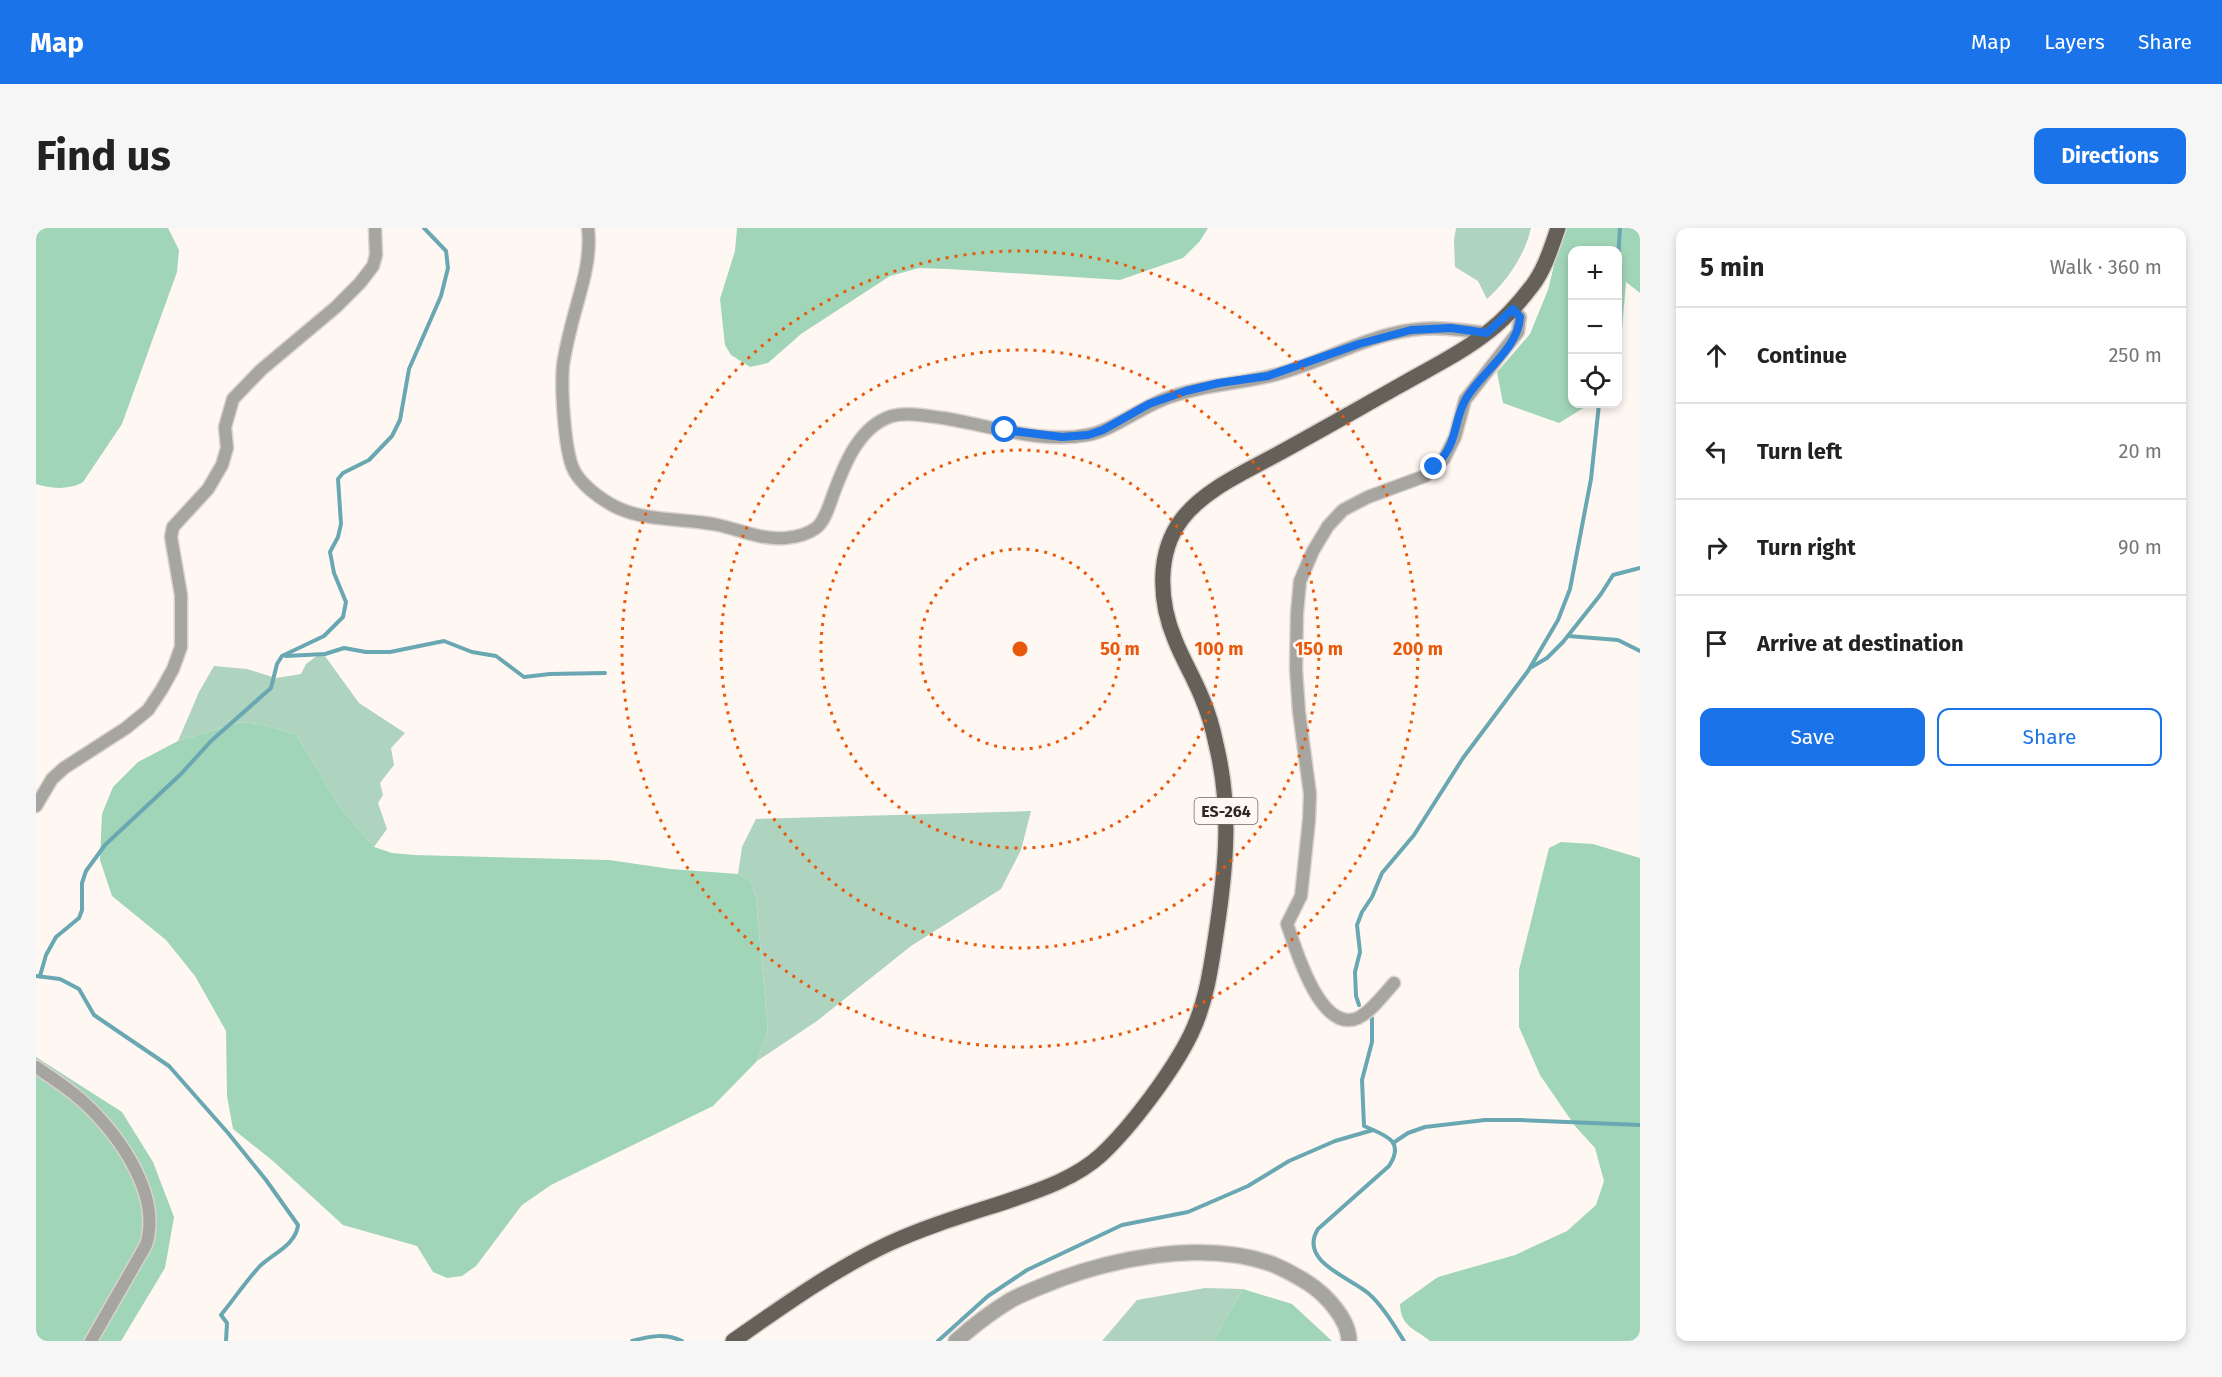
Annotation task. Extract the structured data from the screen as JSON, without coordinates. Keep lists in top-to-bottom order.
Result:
{
  "streets": {
    "main road": ["ES-264"]
  },
  "page": {
    "header": "Map",
    "nav": ["Map", "Layers", "Share"],
    "buttons": [
      "Directions",
      ["Save", "Share"]
    ],
    "title": "Find us",
    "heading": ["5 min", "Walk · 360 m"],
    "map_buttons": ["+", "−"],
    "list": [
      ["Continue", "250 m"],
      ["Turn left", "20 m"],
      ["Turn right", "90 m"],
      "Arrive at destination"
    ]
  },
  "rings": [
    "50 m",
    "100 m",
    "150 m",
    "200 m"
  ]
}
